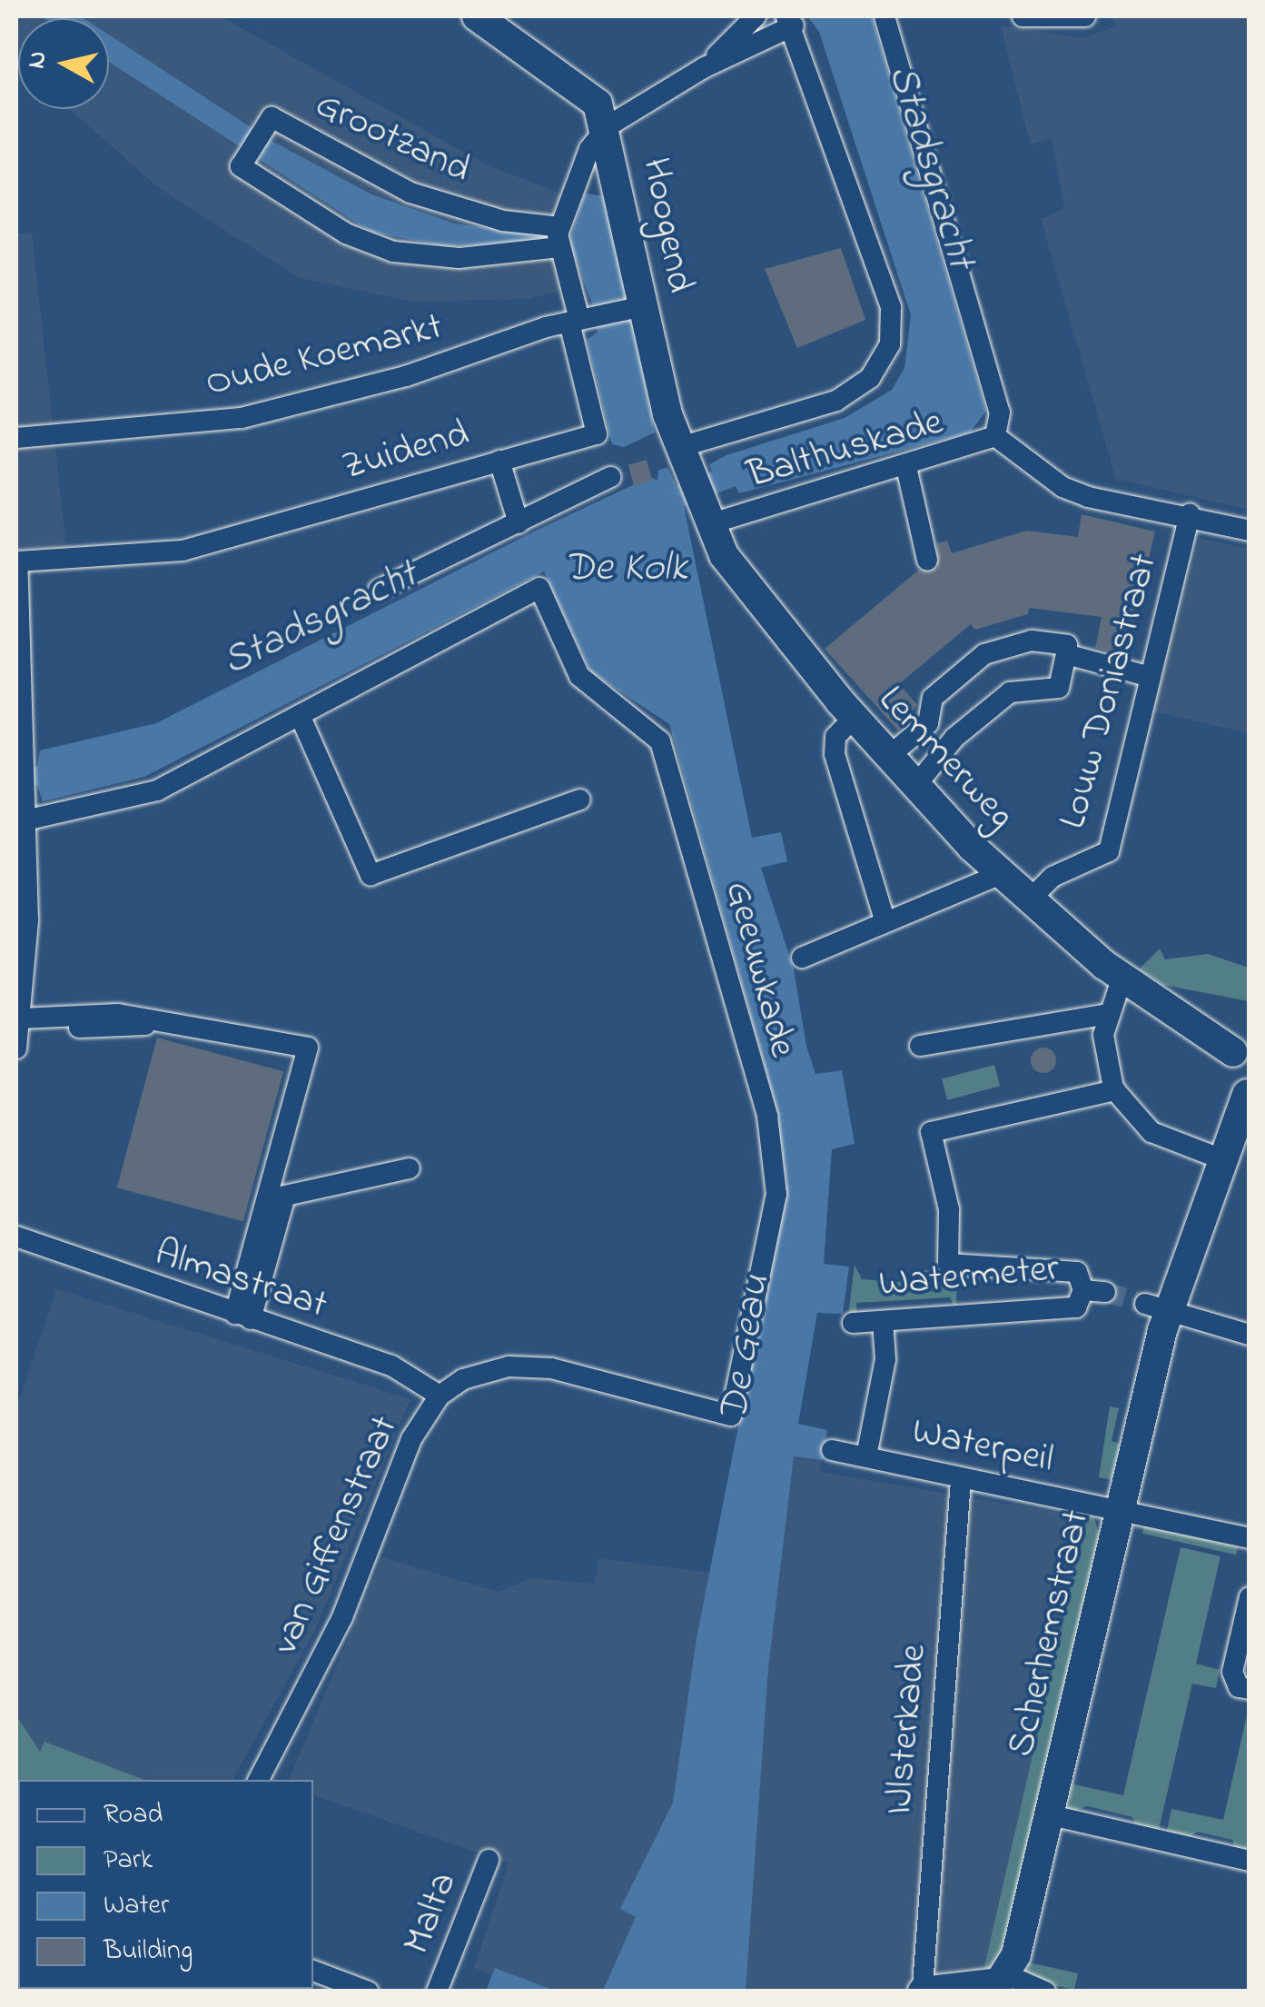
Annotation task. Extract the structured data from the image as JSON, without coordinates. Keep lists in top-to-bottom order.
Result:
{
  "streets": {
    "main road": [
      "Hoogend",
      "Lemmerweg",
      "Scherhemstraat",
      "IJlsterkade"
    ],
    "street": [
      "Grootzand",
      "Oude Koemarkt",
      "Balthuskade",
      "Zuidend",
      "Louw Doniastraat",
      "Geeuwkade",
      "Watermeter",
      "Almastraat",
      "Waterpeil",
      "van Giffenstraat",
      "Malta"
    ]
  },
  "crossings": [
    ["Grootzand", "Hoogend"],
    ["Hoogend", "Oude Koemarkt"],
    ["Hoogend", "Lemmerweg"],
    ["Oude Koemarkt", "Zuidend"],
    ["Balthuskade", "Lemmerweg"],
    ["Louw Doniastraat", "Lemmerweg"],
    ["Geeuwkade", "van Giffenstraat"],
    ["Almastraat", "van Giffenstraat"],
    ["Waterpeil", "Scherhemstraat"],
    ["Waterpeil", "IJlsterkade"],
    ["Scherhemstraat", "IJlsterkade"]
  ],
  "water": ["Stadsgracht", "De Kolk", "De Geau"],
  "legend": [
    "Road",
    "Park",
    "Water",
    "Building"
  ],
  "north": "left"
}
